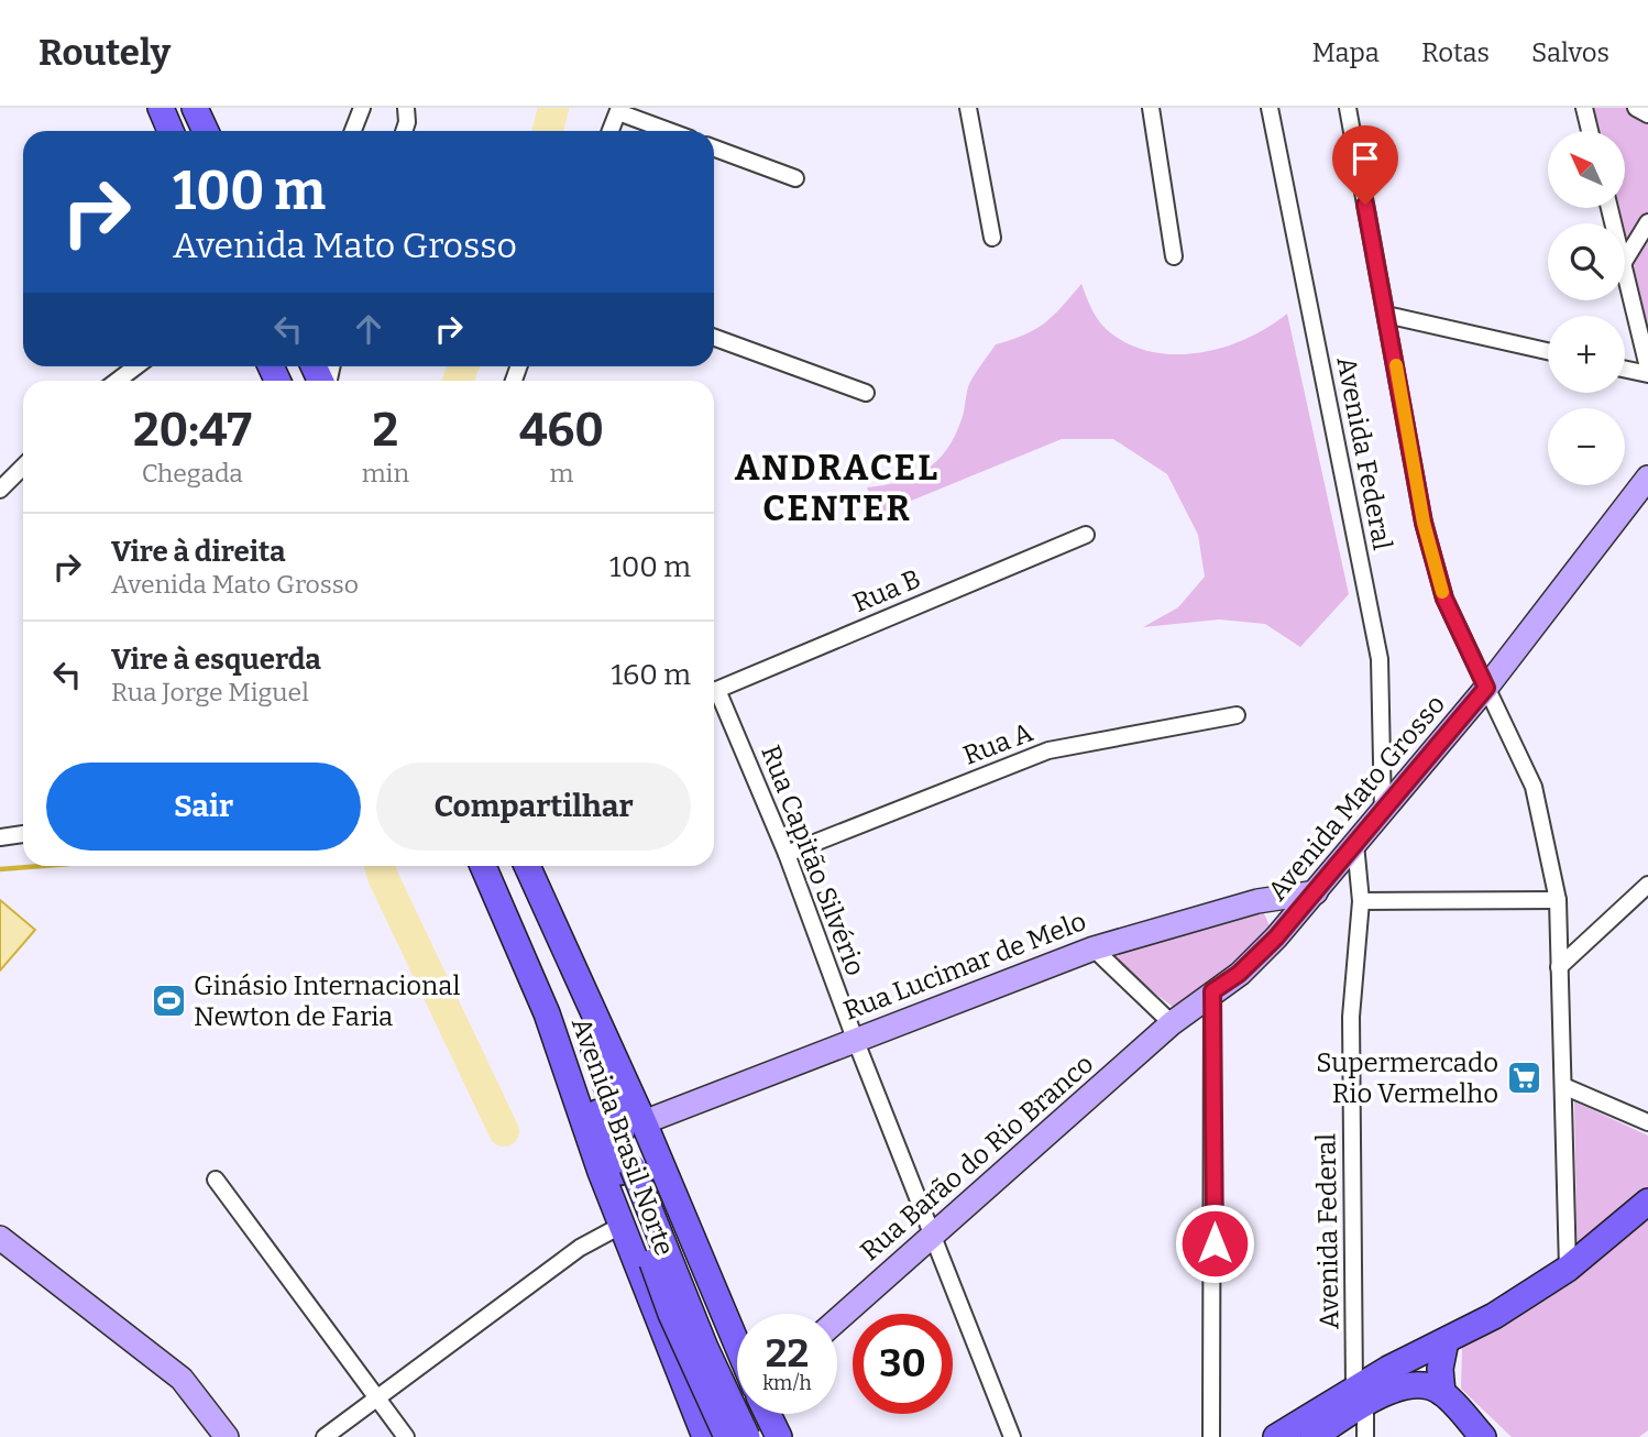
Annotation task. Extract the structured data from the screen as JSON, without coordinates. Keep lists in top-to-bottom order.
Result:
{
  "streets": {
    "main road": [
      "Avenida Mato Grosso",
      "Rua Lucimar de Melo",
      "Avenida Brasil Norte",
      "Rua Barão do Rio Branco"
    ],
    "street": [
      "Avenida Federal",
      "Rua B",
      "Rua A",
      "Rua Capitão Silvério"
    ]
  },
  "crossings": [
    ["Avenida Federal", "Avenida Mato Grosso"],
    ["Rua A", "Rua Capitão Silvério"],
    ["Avenida Mato Grosso", "Rua Lucimar de Melo"],
    ["Avenida Mato Grosso", "Rua Barão do Rio Branco"],
    ["Rua Capitão Silvério", "Rua Lucimar de Melo"],
    ["Rua Capitão Silvério", "Rua Barão do Rio Branco"],
    ["Rua Lucimar de Melo", "Avenida Brasil Norte"]
  ],
  "districts": ["ANDRACEL CENTER"],
  "places": {
    "sports": ["Ginásio Internacional Newton de Faria"],
    "supermarket": ["Supermercado Rio Vermelho"]
  },
  "north": "top left",
  "page": {
    "header": "Routely",
    "nav": ["Mapa", "Rotas", "Salvos"],
    "map_buttons": ["+", "−"],
    "turn": ["100 m", "Avenida Mato Grosso"],
    "eta": [
      "20:47",
      "Chegada",
      "2",
      "min",
      "460",
      "m"
    ],
    "list": [
      {
        "name": "Vire à direita",
        "note": "Avenida Mato Grosso",
        "value": "100 m"
      },
      {
        "name": "Vire à esquerda",
        "note": "Rua Jorge Miguel",
        "value": "160 m"
      }
    ],
    "buttons": ["Sair", "Compartilhar"],
    "speed": "22 km/h",
    "limit": "30"
  }
}
